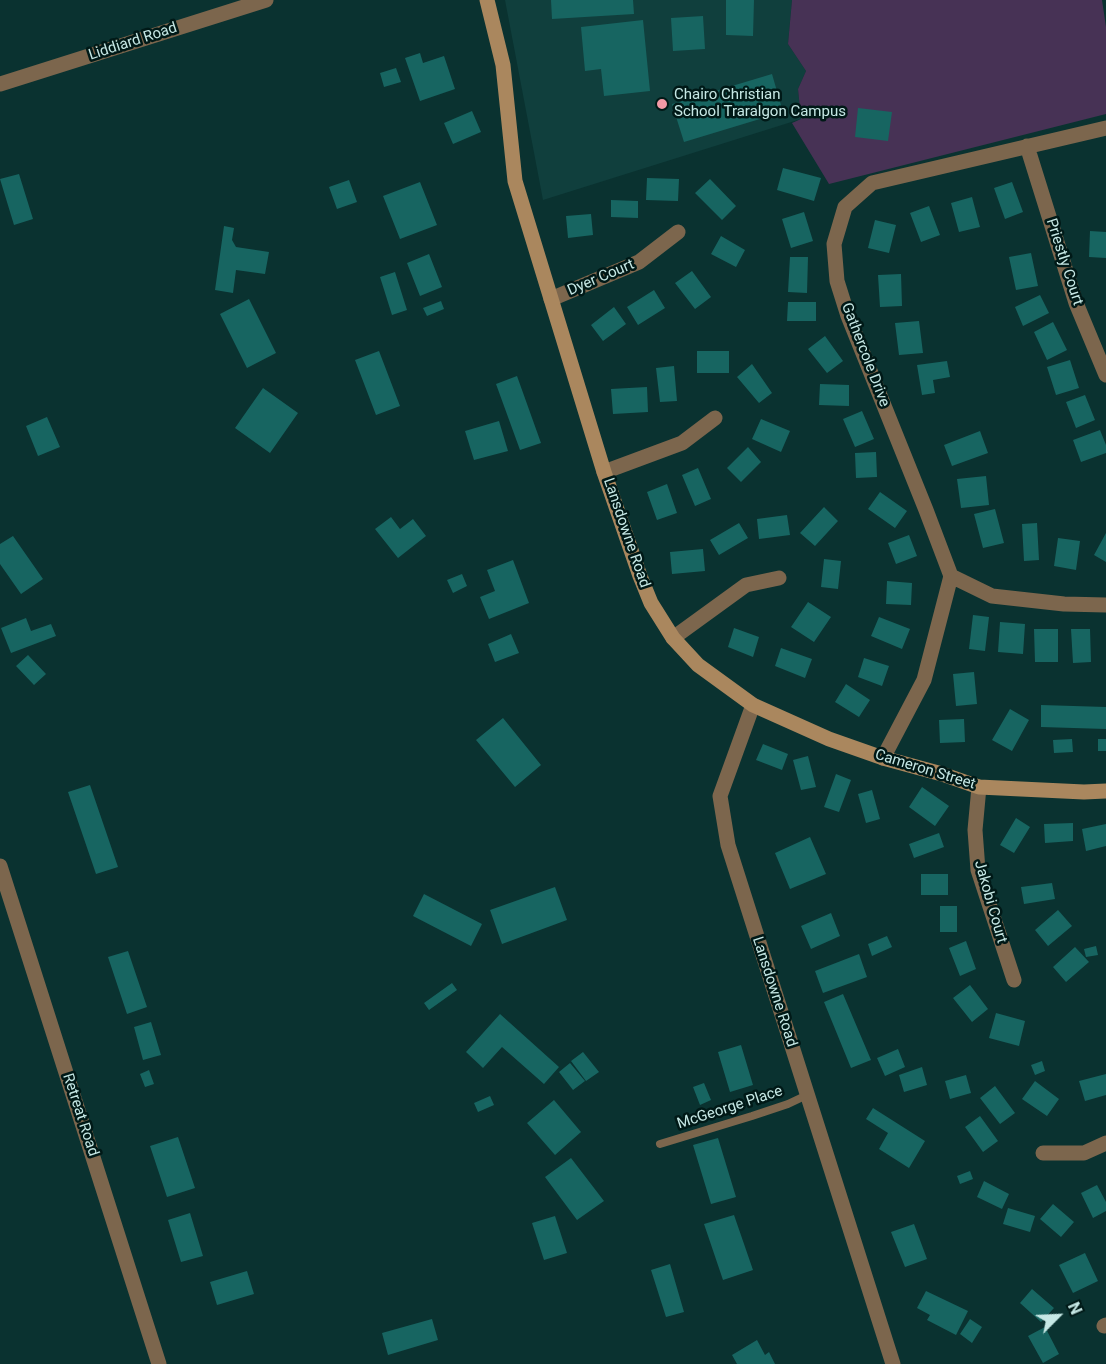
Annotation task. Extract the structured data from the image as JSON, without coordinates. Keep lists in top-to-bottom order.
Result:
{
  "streets": {
    "street": [
      "Liddiard Road",
      "Priestly Court",
      "Dyer Court",
      "Gathercole Drive",
      "Lansdowne Road",
      "Cameron Street",
      "Jakobi Court",
      "Retreat Road"
    ],
    "lane": ["McGeorge Place"]
  },
  "crossings": [
    ["Priestly Court", "Gathercole Drive"],
    ["Dyer Court", "Lansdowne Road"],
    ["Lansdowne Road", "Cameron Street"],
    ["Lansdowne Road", "McGeorge Place"],
    ["Cameron Street", "Jakobi Court"]
  ],
  "places": ["Chairo Christian School Traralgon Campus"],
  "north": "top right"
}
